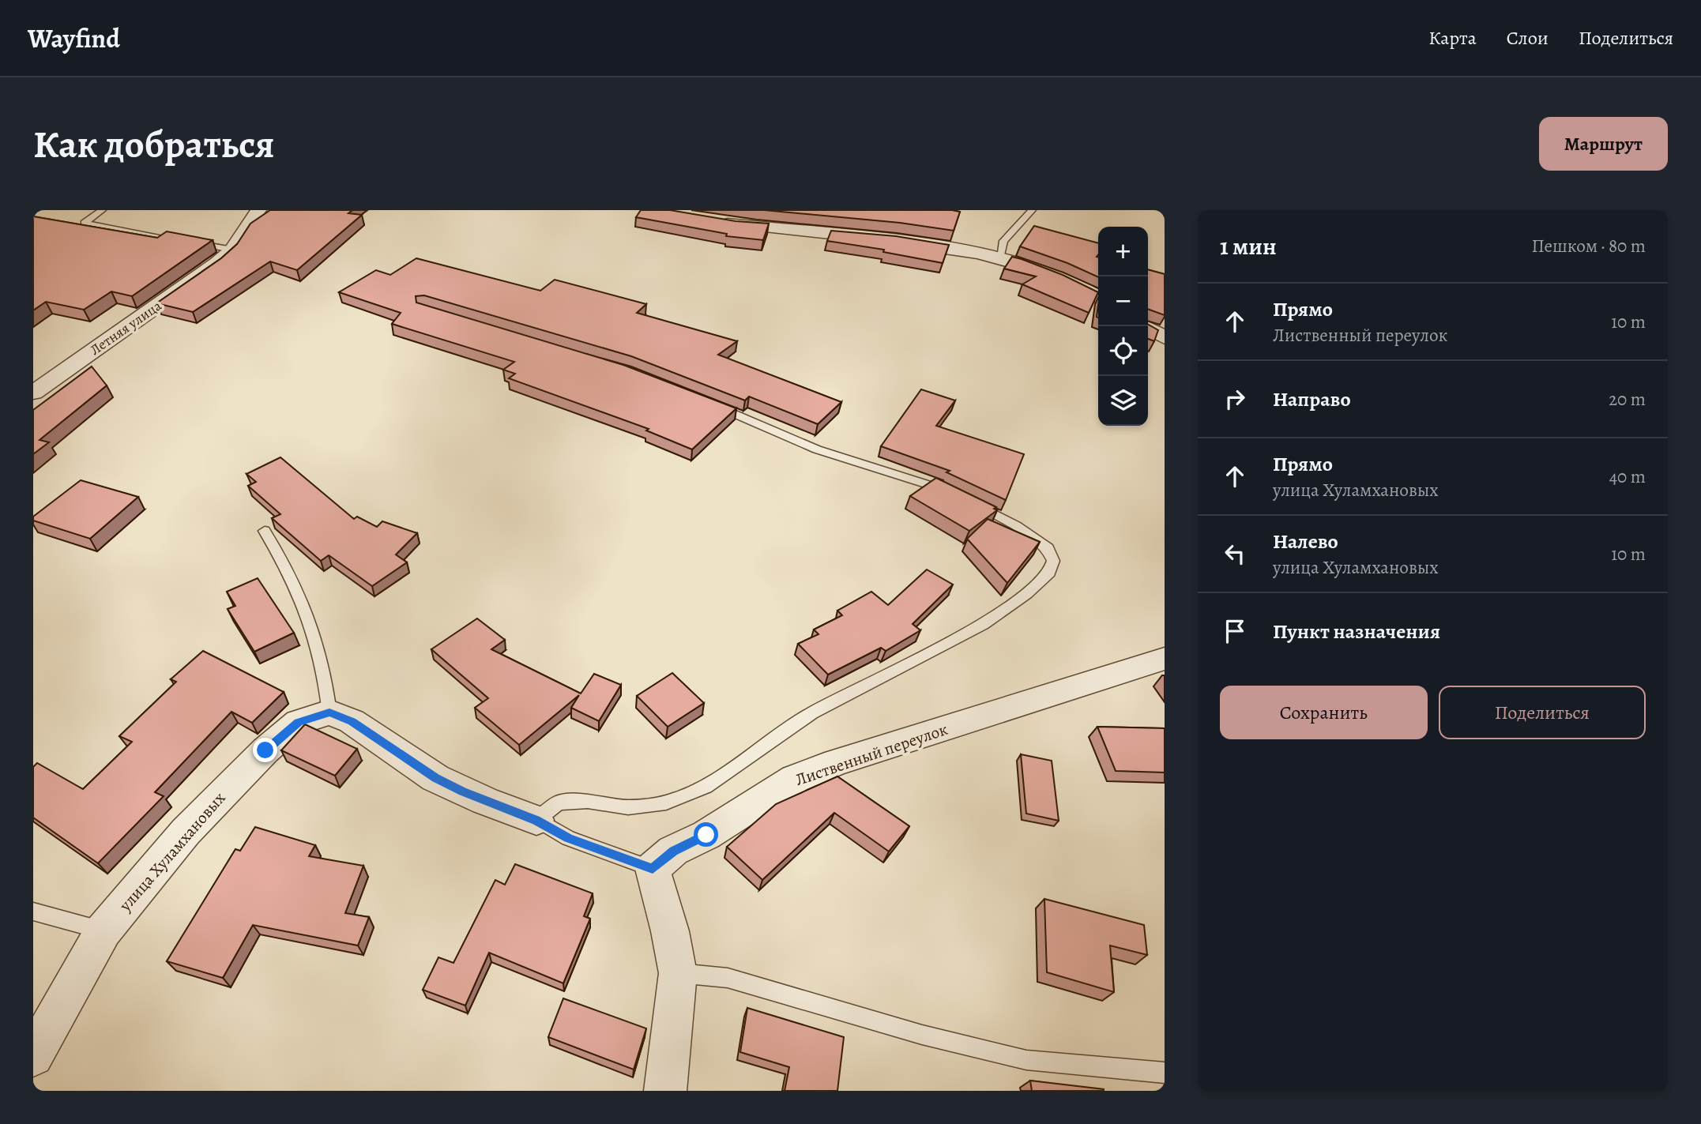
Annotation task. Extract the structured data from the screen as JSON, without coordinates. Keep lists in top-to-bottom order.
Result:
{
  "streets": {
    "street": ["Летняя улица", "Лиственный переулок", "улица Хуламхановых"]
  },
  "page": {
    "header": "Wayfind",
    "nav": ["Карта", "Слои", "Поделиться"],
    "buttons": [
      "Маршрут",
      ["Сохранить", "Поделиться"]
    ],
    "title": "Как добраться",
    "heading": ["1 мин", "Пешком · 80 m"],
    "map_buttons": ["+", "−"],
    "list": [
      ["Прямо", "Лиственный переулок", "10 m"],
      ["Направо", "20 m"],
      ["Прямо", "улица Хуламхановых", "40 m"],
      ["Налево", "улица Хуламхановых", "10 m"],
      "Пункт назначения"
    ]
  }
}
